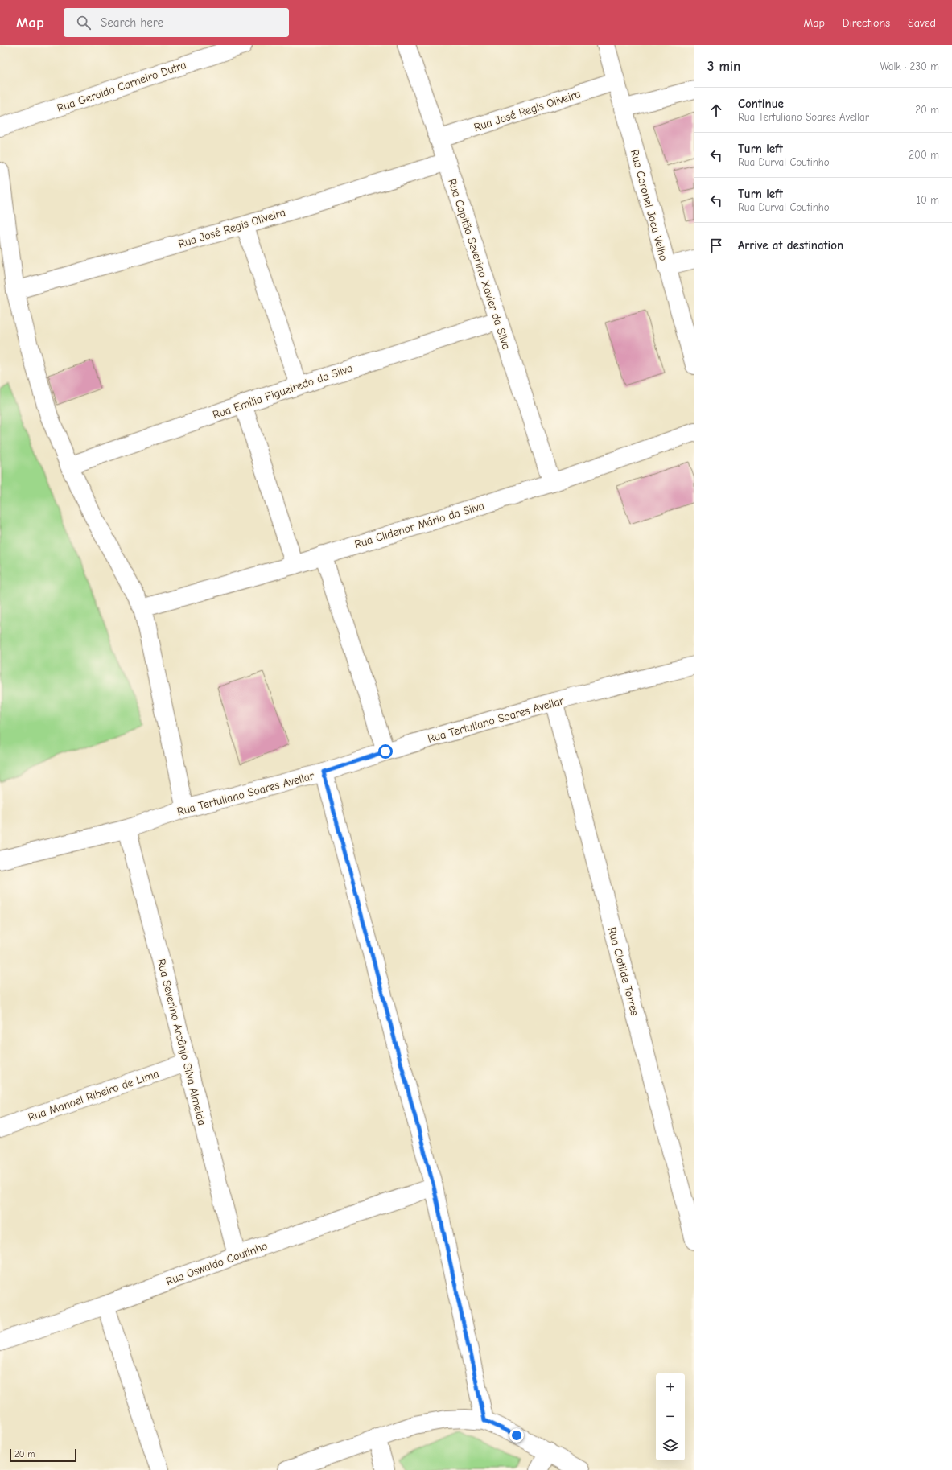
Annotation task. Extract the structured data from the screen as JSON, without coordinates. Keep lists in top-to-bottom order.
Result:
{
  "streets": {
    "street": [
      "Rua Geraldo Carneiro Dutra",
      "Rua José Regis Oliveira",
      "Rua Coronel Joca Velho",
      "Rua Capitão Severino Xavier da Silva",
      "Rua Emília Figueiredo da Silva",
      "Rua Clidenor Mário da Silva",
      "Rua Tertuliano Soares Avellar",
      "Rua Clotilde Torres",
      "Rua Severino Arcânjo Silva Almeida",
      "Rua Manoel Ribeiro de Lima",
      "Rua Oswaldo Coutinho"
    ]
  },
  "crossings": [
    ["Rua José Regis Oliveira", "Rua Coronel Joca Velho"],
    ["Rua José Regis Oliveira", "Rua Capitão Severino Xavier da Silva"],
    ["Rua Capitão Severino Xavier da Silva", "Rua Emília Figueiredo da Silva"],
    ["Rua Capitão Severino Xavier da Silva", "Rua Clidenor Mário da Silva"],
    ["Rua Tertuliano Soares Avellar", "Rua Clotilde Torres"],
    ["Rua Tertuliano Soares Avellar", "Rua Severino Arcânjo Silva Almeida"],
    ["Rua Severino Arcânjo Silva Almeida", "Rua Manoel Ribeiro de Lima"],
    ["Rua Severino Arcânjo Silva Almeida", "Rua Oswaldo Coutinho"]
  ],
  "scale_bar": "20 m",
  "page": {
    "header": "Map",
    "search": "Search here",
    "nav": ["Map", "Directions", "Saved"],
    "heading": ["3 min", "Walk · 230 m"],
    "list": [
      ["Continue", "Rua Tertuliano Soares Avellar", "20 m"],
      ["Turn left", "Rua Durval Coutinho", "200 m"],
      ["Turn left", "Rua Durval Coutinho", "10 m"],
      "Arrive at destination"
    ],
    "map_buttons": ["+", "−"],
    "scale": "20 m"
  }
}
